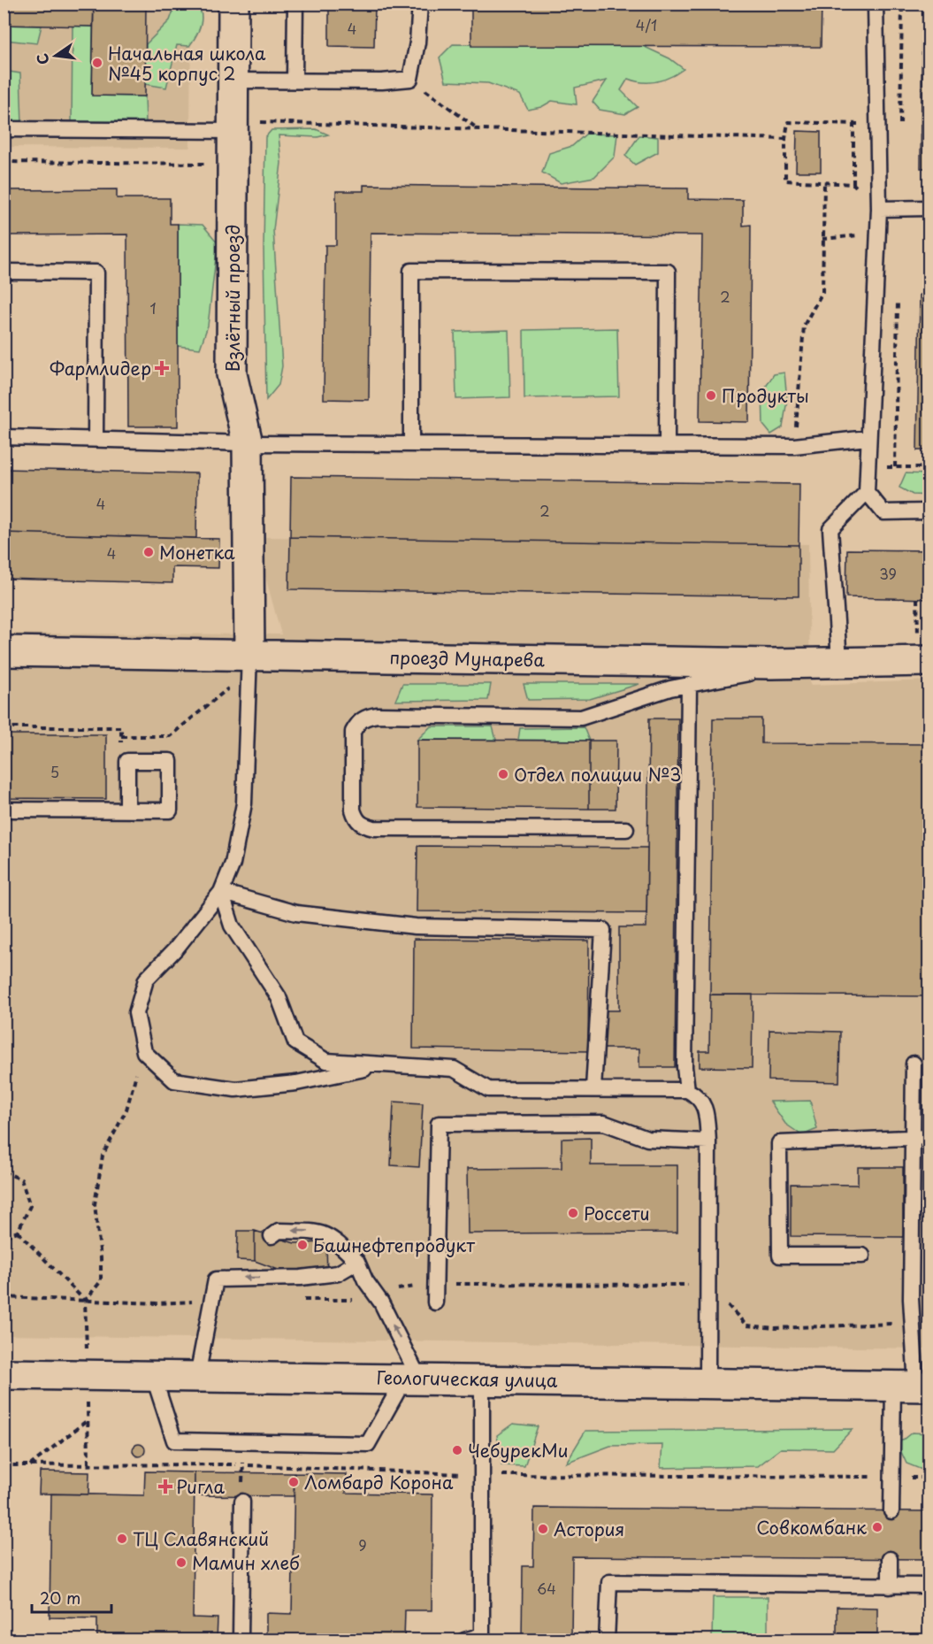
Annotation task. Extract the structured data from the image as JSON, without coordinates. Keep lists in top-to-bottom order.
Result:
{
  "streets": {
    "street": ["Взлётный проезд", "проезд Мунарева", "Геологическая улица"]
  },
  "crossings": [
    ["Взлётный проезд", "проезд Мунарева"]
  ],
  "places": {
    "other": [
      "Начальная школа №45 корпус 2",
      "Продукты",
      "Монетка",
      "Отдел полиции №3",
      "Россети",
      "Башнефтепродукт",
      "ЧебурекМи",
      "Ломбард Корона",
      "Совкомбанк",
      "Астория",
      "ТЦ Славянский",
      "Мамин хлеб"
    ],
    "health": ["Фармлидер", "Ригла"]
  },
  "house_numbers": [
    "4/1",
    "4",
    "2",
    "1",
    "4",
    "2",
    "4",
    "39",
    "5",
    "9",
    "64"
  ],
  "scale_bar": "20 m",
  "north": "left"
}
